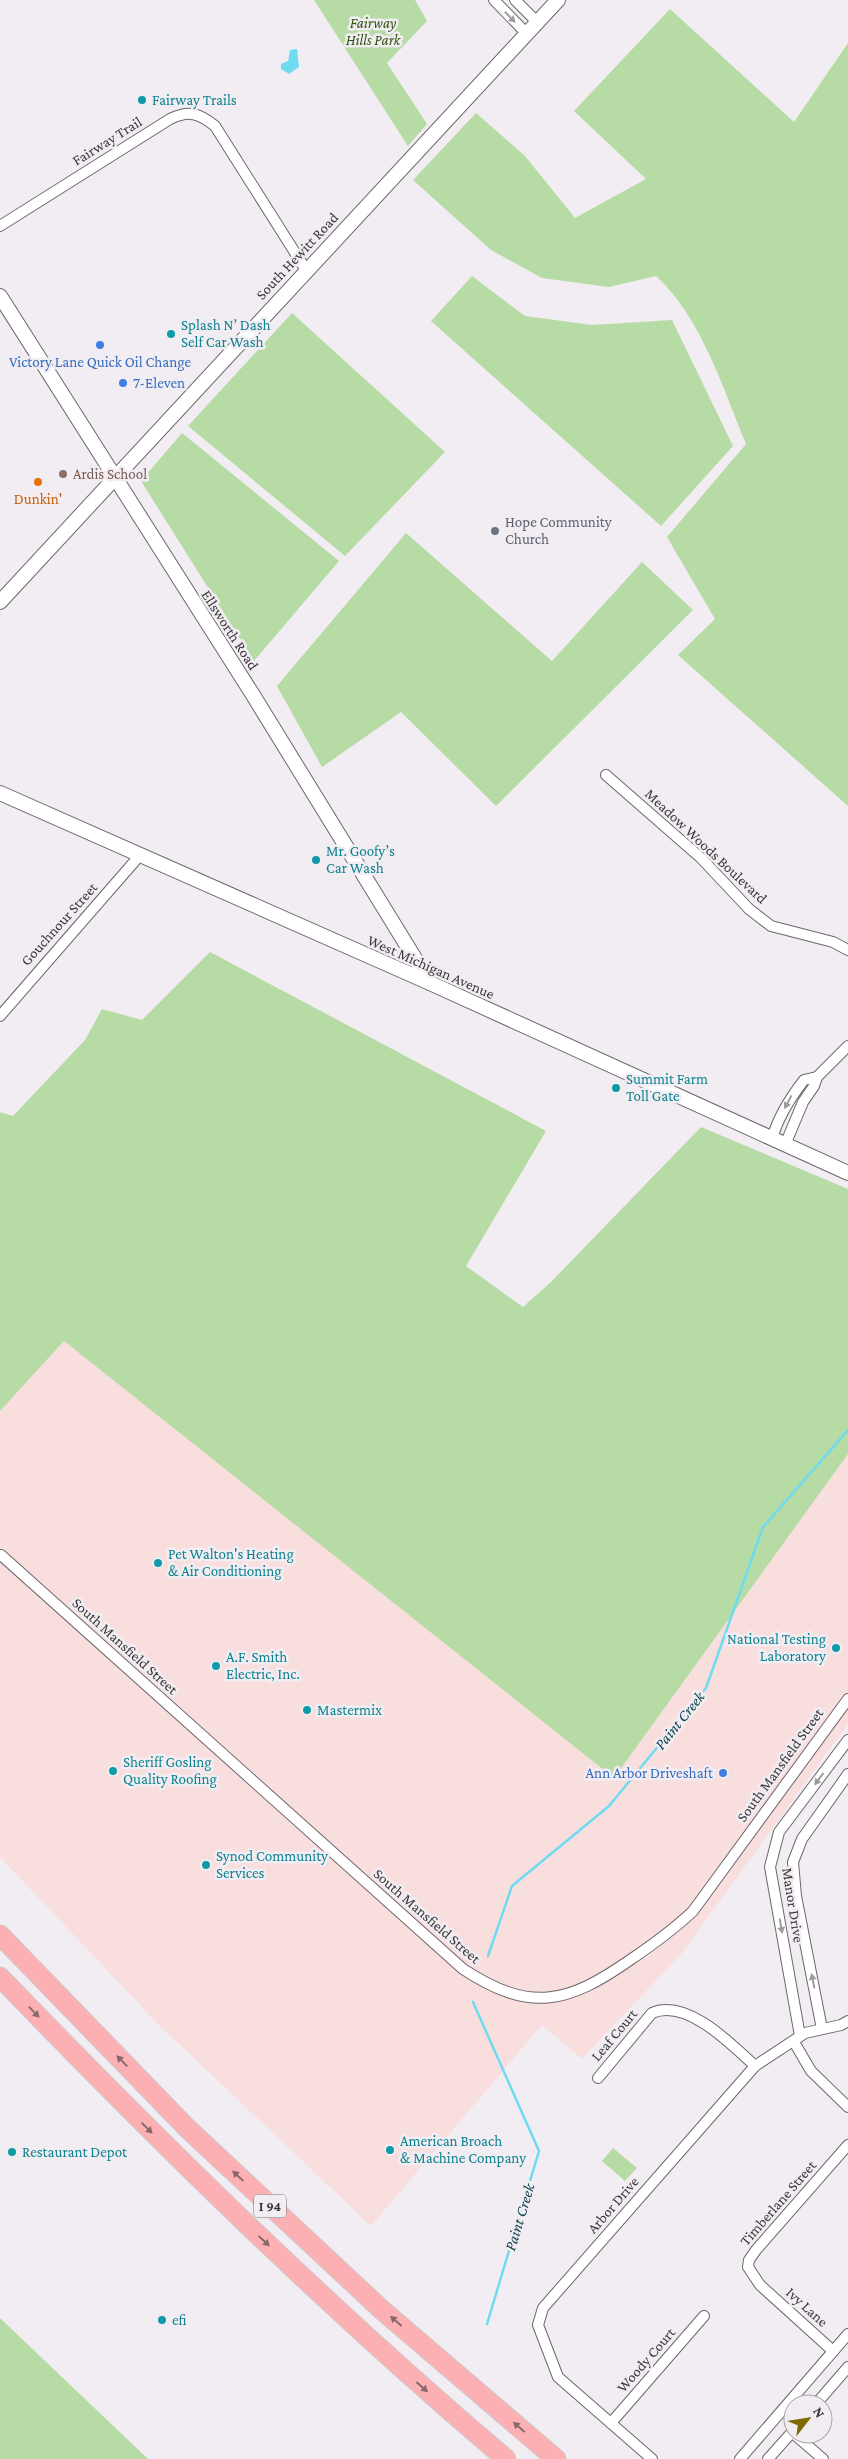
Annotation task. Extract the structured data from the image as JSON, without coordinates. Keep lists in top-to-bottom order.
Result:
{
  "streets": {
    "highway": ["I 94"],
    "main road": ["South Hewitt Road", "Ellsworth Road", "West Michigan Avenue"],
    "street": [
      "Fairway Trail",
      "Meadow Woods Boulevard",
      "Gouchnour Street",
      "South Mansfield Street",
      "Manor Drive",
      "Leaf Court",
      "Timberlane Street",
      "Arbor Drive",
      "Ivy Lane",
      "Woody Court"
    ]
  },
  "crossings": [
    ["Fairway Trail", "South Hewitt Road"],
    ["South Hewitt Road", "Ellsworth Road"],
    ["Ellsworth Road", "West Michigan Avenue"],
    ["Gouchnour Street", "West Michigan Avenue"],
    ["Manor Drive", "Arbor Drive"],
    ["Leaf Court", "Arbor Drive"],
    ["Timberlane Street", "Ivy Lane"],
    ["Arbor Drive", "Woody Court"]
  ],
  "water": ["Paint Creek"],
  "parks": ["Fairway Hills Park"],
  "places": [
    "Fairway Trails",
    "Splash N’ Dash Self Car Wash",
    "Victory Lane Quick Oil Change",
    "7-Eleven",
    "Ardis School",
    "Dunkin'",
    "Hope Community Church",
    "Mr. Goofy’s Car Wash",
    "Summit Farm Toll Gate",
    "Pet Walton's Heating & Air Conditioning",
    "National Testing Laboratory",
    "A.F. Smith Electric, Inc.",
    "Mastermix",
    "Sheriff Gosling Quality Roofing",
    "Ann Arbor Driveshaft",
    "Synod Community Services",
    "American Broach & Machine Company",
    "Restaurant Depot",
    "efi"
  ],
  "north": "top right"
}
